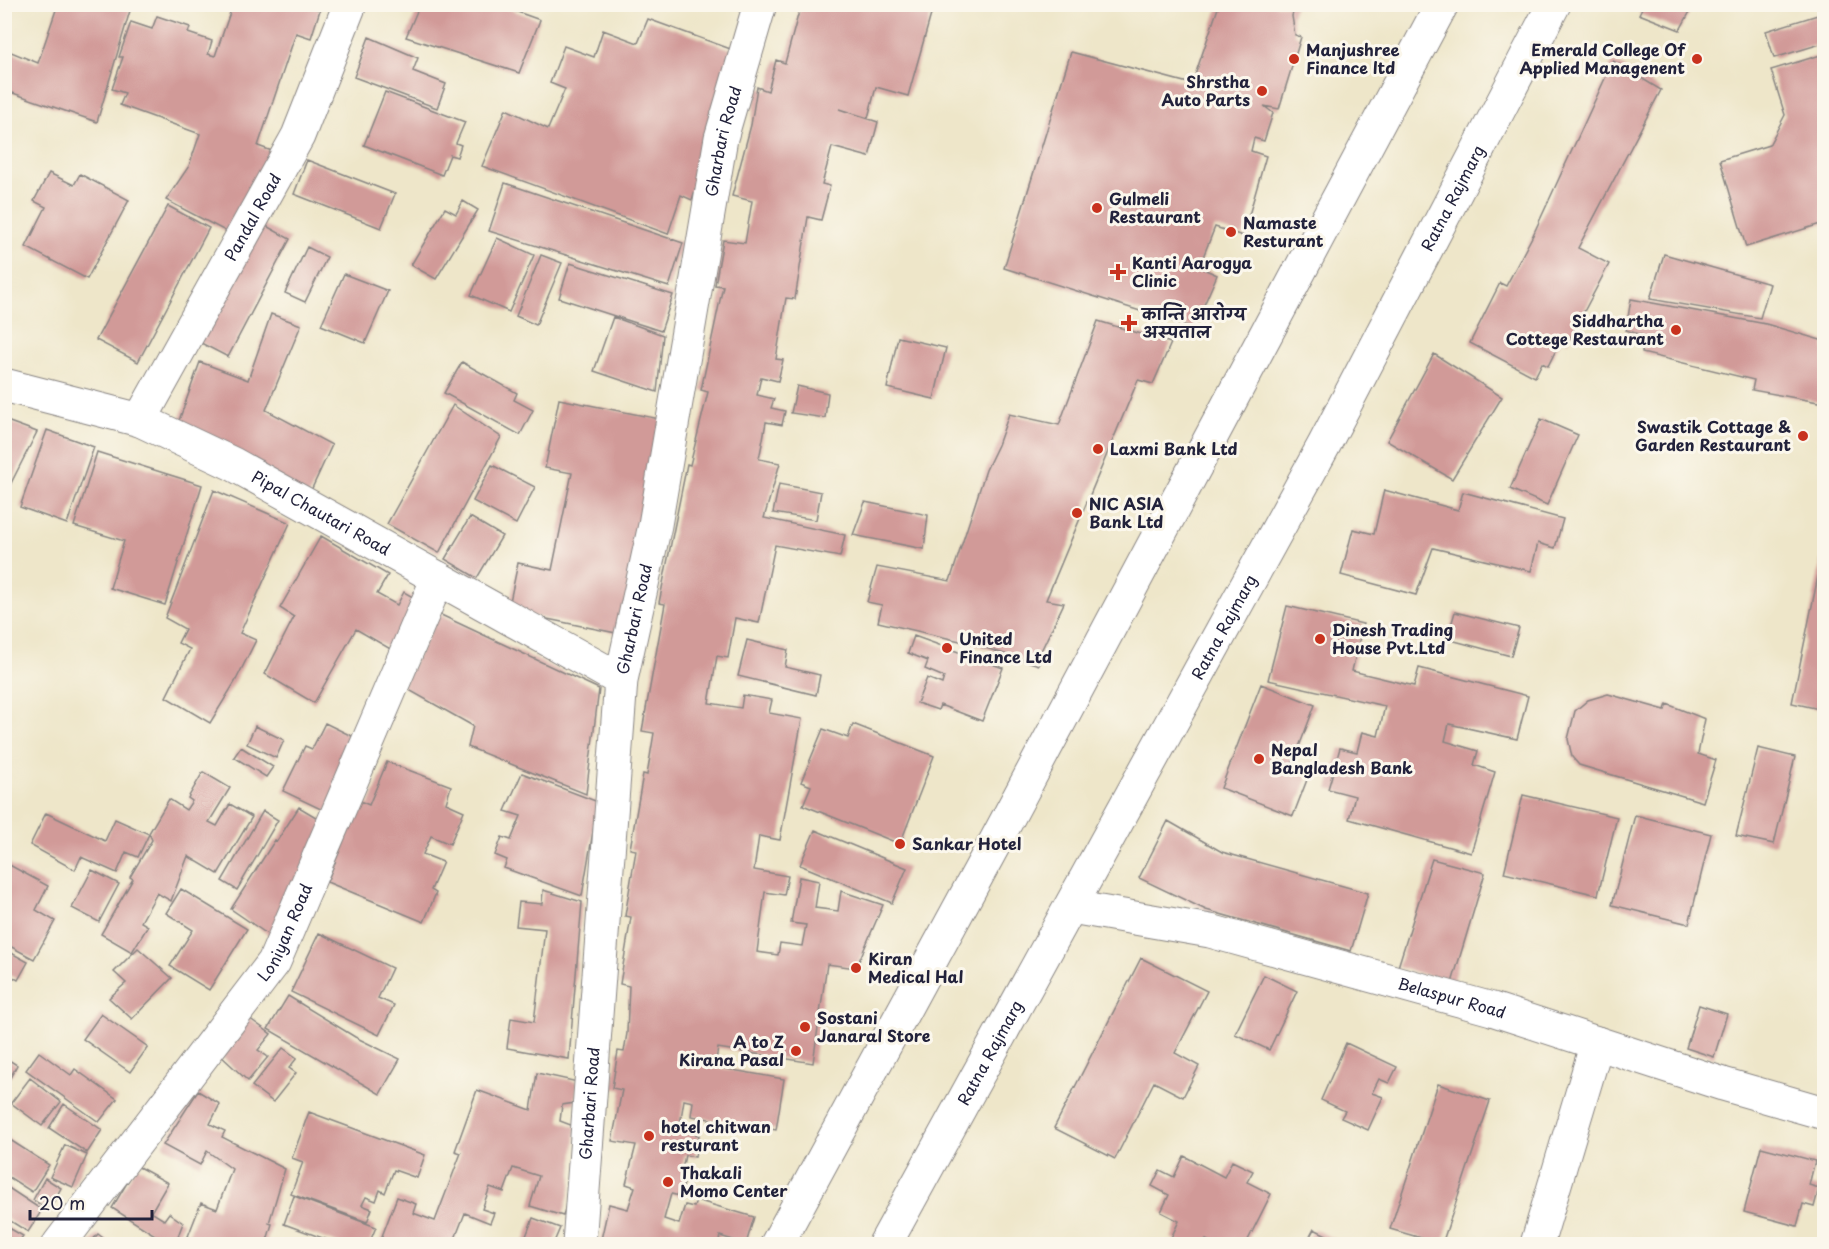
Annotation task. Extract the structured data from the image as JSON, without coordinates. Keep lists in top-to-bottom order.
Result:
{
  "streets": {
    "main road": [
      "Gharbari Road",
      "Ratna Rajmarg",
      "Pandal Road",
      "Pipal Chautari Road",
      "Loniyan Road",
      "Belaspur Road"
    ]
  },
  "crossings": [
    ["Gharbari Road", "Pipal Chautari Road"],
    ["Ratna Rajmarg", "Belaspur Road"],
    ["Pandal Road", "Pipal Chautari Road"],
    ["Pipal Chautari Road", "Loniyan Road"]
  ],
  "places": {
    "other": [
      "Manjushree Finance ltd",
      "Emerald College Of Applied Managenent",
      "Shrstha Auto Parts",
      "Gulmeli Restaurant",
      "Namaste Resturant",
      "Siddhartha Cottege Restaurant",
      "Swastik Cottage & Garden Restaurant",
      "Laxmi Bank Ltd",
      "NIC ASIA Bank Ltd",
      "Dinesh Trading House Pvt.Ltd",
      "United Finance Ltd",
      "Nepal Bangladesh Bank",
      "Sankar Hotel",
      "Kiran Medical Hal",
      "Sostani Janaral Store",
      "A to Z Kirana Pasal",
      "hotel chitwan resturant",
      "Thakali Momo Center"
    ],
    "health": ["Kanti Aarogya Clinic", "कान्ति आराेग्य अस्पताल"]
  },
  "scale_bar": "20 m"
}
